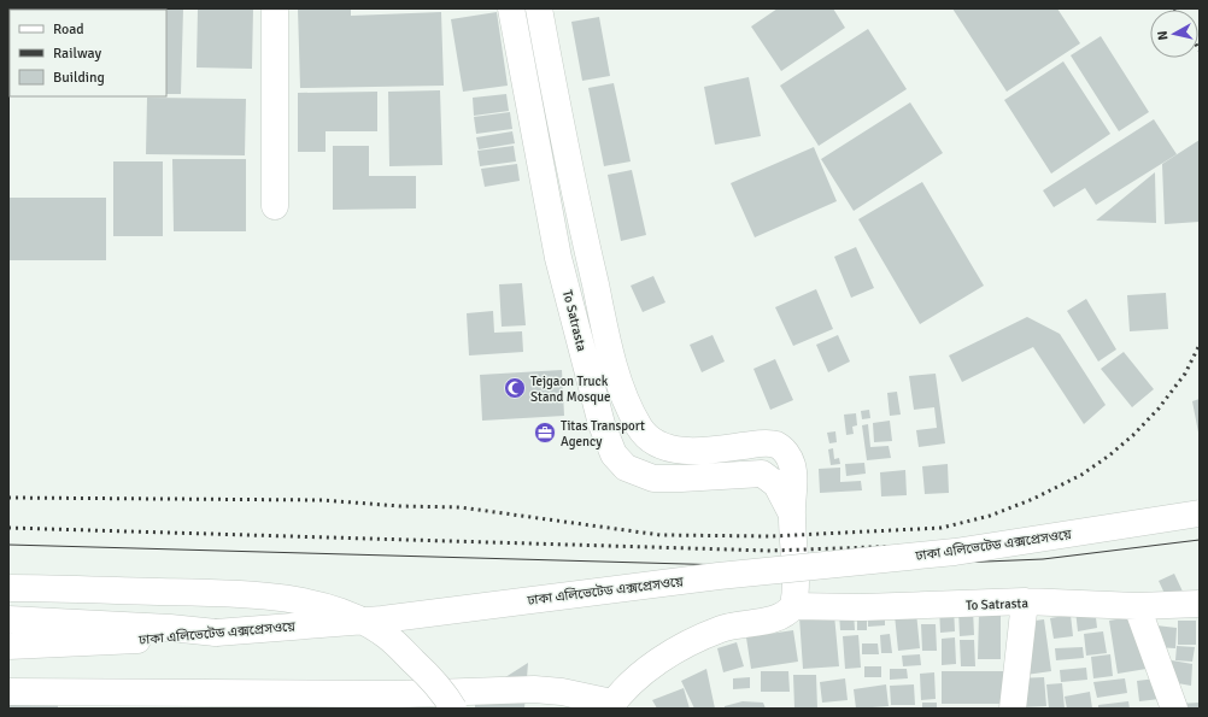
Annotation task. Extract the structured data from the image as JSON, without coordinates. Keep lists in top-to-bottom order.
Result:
{
  "streets": {
    "main road": ["To Satrasta", "ঢাকা এলিভেটেড এক্সপ্রেসওয়ে"]
  },
  "places": {
    "mosque": ["Tejgaon Truck Stand Mosque"],
    "office": ["Titas Transport Agency"]
  },
  "legend": ["Road", "Railway", "Building"],
  "north": "left"
}
